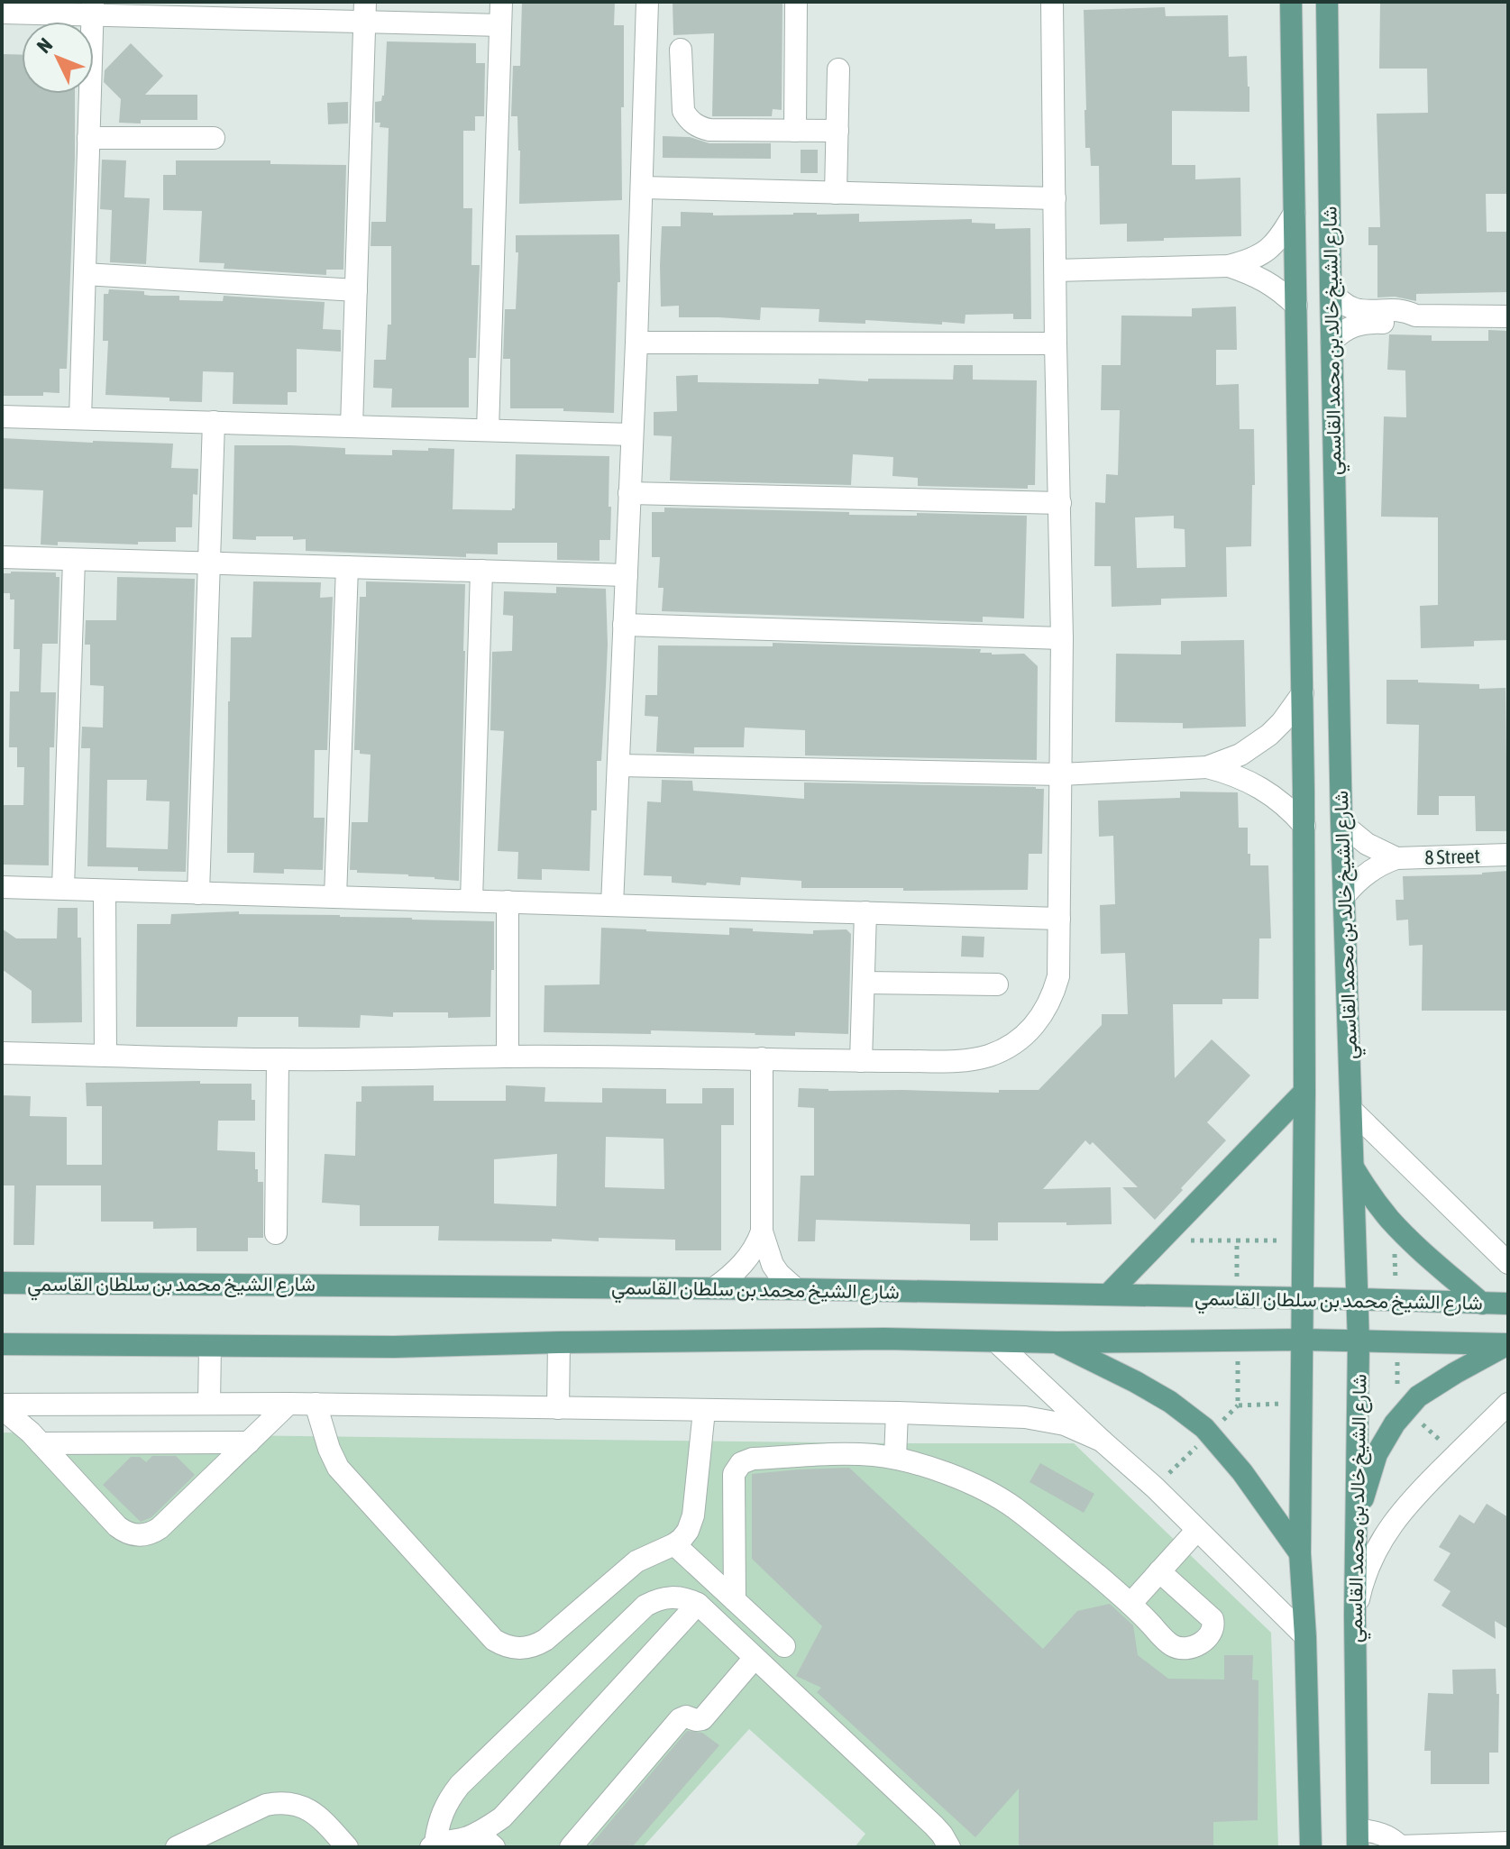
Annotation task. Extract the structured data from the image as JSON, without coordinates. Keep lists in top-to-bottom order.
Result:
{
  "streets": {
    "main road": ["شارع الشيخ خالد بن محمد القاسمي", "شارع الشيخ محمد بن سلطان القاسمي"],
    "street": ["8 Street"]
  },
  "crossings": [
    ["شارع الشيخ خالد بن محمد القاسمي", "8 Street"],
    ["شارع الشيخ خالد بن محمد القاسمي", "شارع الشيخ محمد بن سلطان القاسمي"]
  ],
  "north": "top left"
}
